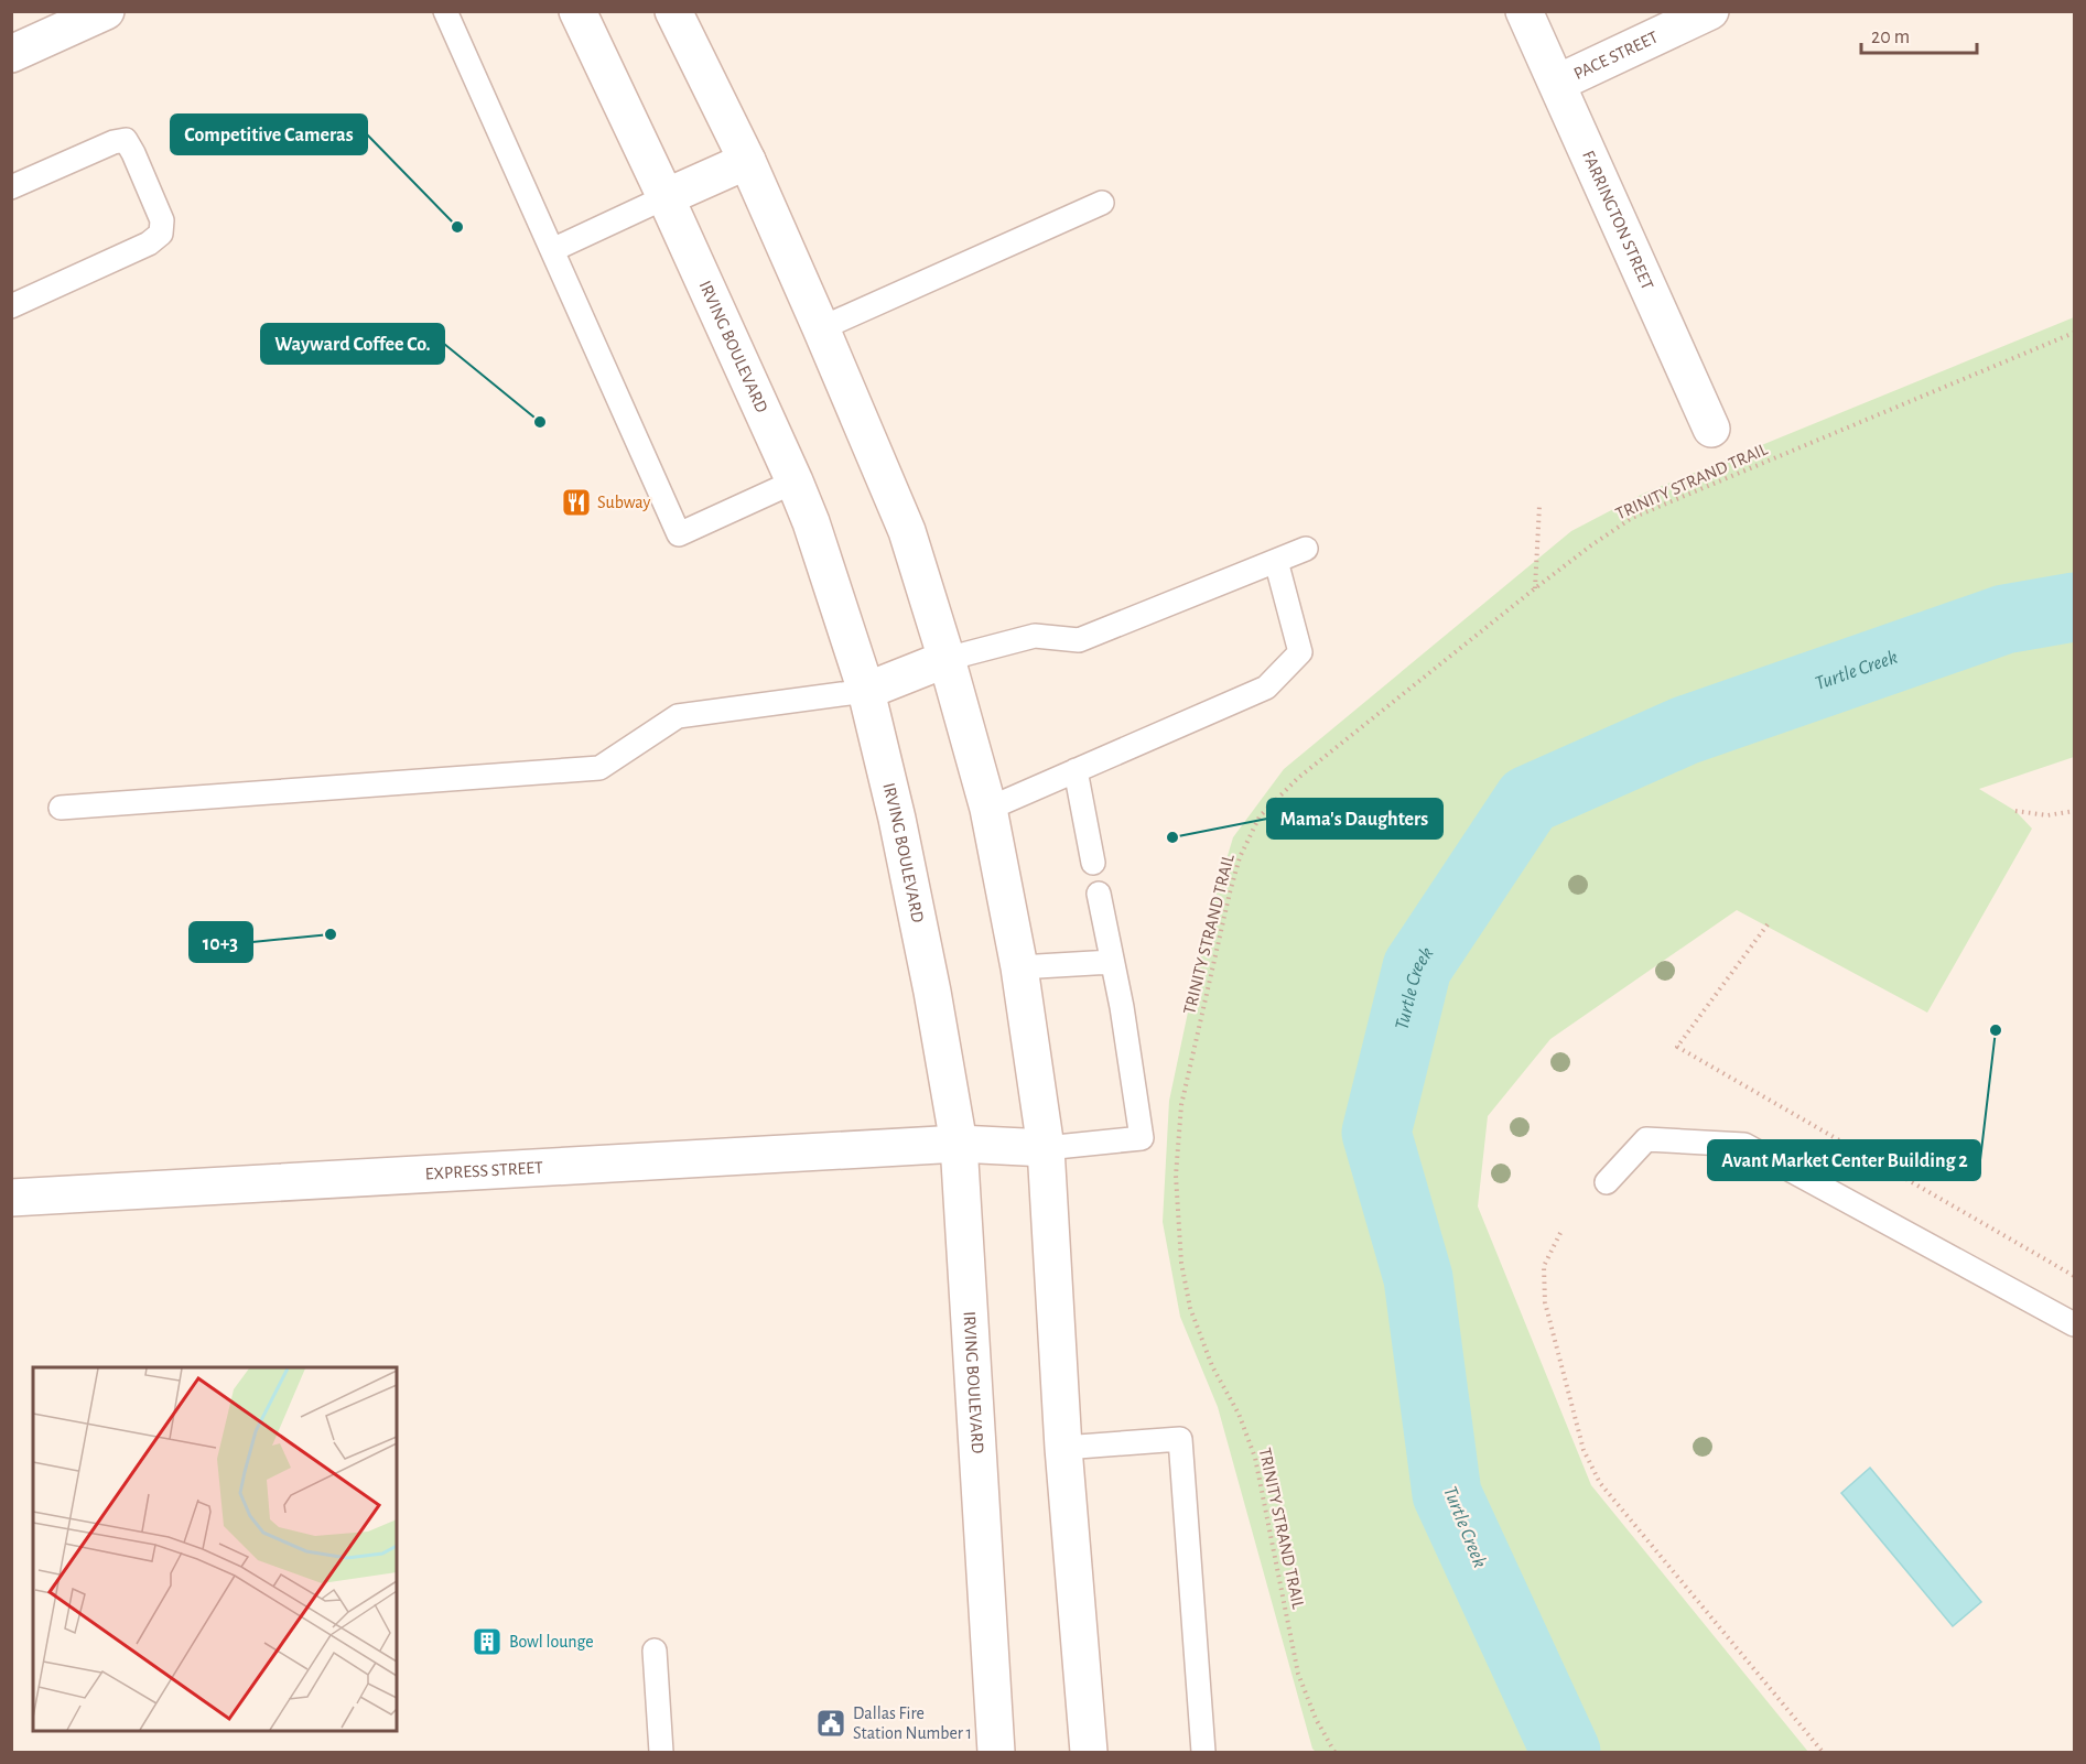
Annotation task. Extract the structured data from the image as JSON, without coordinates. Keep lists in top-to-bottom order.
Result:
{
  "streets": {
    "main road": [
      "PACE STREET",
      "FARRINGTON STREET",
      "IRVING BOULEVARD",
      "EXPRESS STREET"
    ],
    "path": ["TRINITY STRAND TRAIL"]
  },
  "crossings": [
    ["PACE STREET", "FARRINGTON STREET"],
    ["IRVING BOULEVARD", "EXPRESS STREET"]
  ],
  "water": ["Turtle Creek"],
  "places": {
    "other": [
      "Competitive Cameras",
      "Wayward Coffee Co.",
      "Mama's Daughters",
      "10+3",
      "Avant Market Center Building 2"
    ],
    "restaurant": ["Subway"],
    "building": ["Bowl lounge"],
    "public building": ["Dallas Fire Station Number 1"]
  },
  "scale_bar": "20 m"
}
